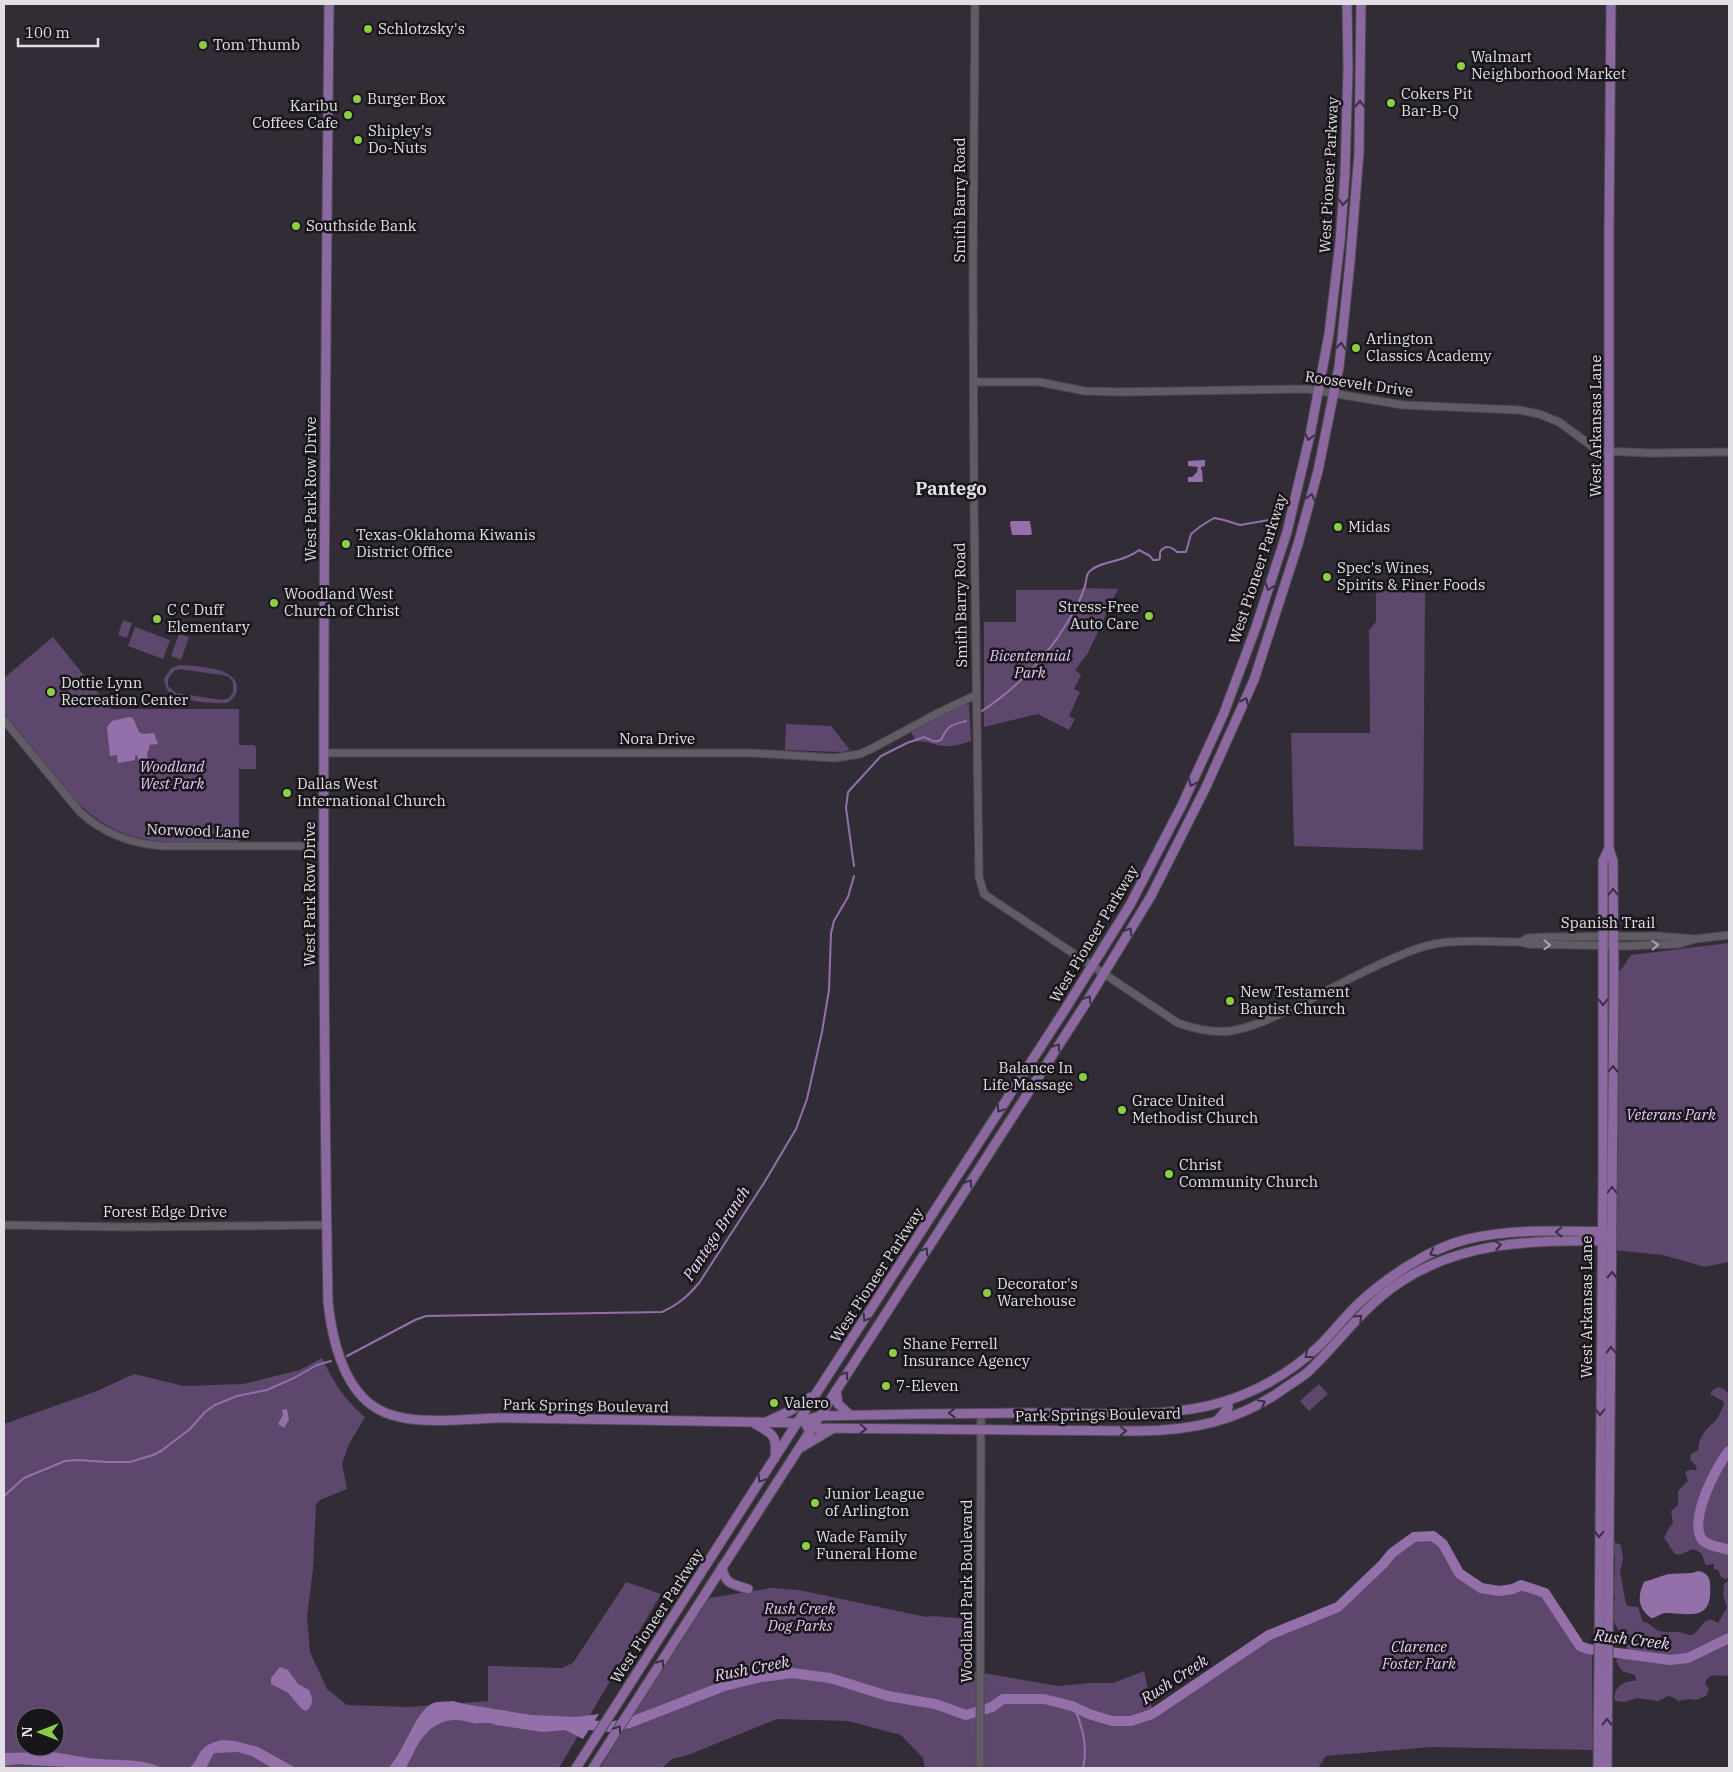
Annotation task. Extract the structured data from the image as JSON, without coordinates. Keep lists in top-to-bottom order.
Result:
{
  "streets": {
    "main road": [
      "West Pioneer Parkway",
      "West Arkansas Lane",
      "West Park Row Drive",
      "Park Springs Boulevard"
    ],
    "street": [
      "Smith Barry Road",
      "Roosevelt Drive",
      "Nora Drive",
      "Norwood Lane",
      "Spanish Trail",
      "Forest Edge Drive",
      "Woodland Park Boulevard"
    ]
  },
  "crossings": [
    ["West Pioneer Parkway", "Smith Barry Road"],
    ["West Pioneer Parkway", "Roosevelt Drive"],
    ["West Pioneer Parkway", "Park Springs Boulevard"],
    ["Smith Barry Road", "Roosevelt Drive"],
    ["Smith Barry Road", "Nora Drive"],
    ["Smith Barry Road", "Spanish Trail"],
    ["Roosevelt Drive", "West Arkansas Lane"],
    ["West Arkansas Lane", "Spanish Trail"],
    ["West Arkansas Lane", "Park Springs Boulevard"],
    ["West Park Row Drive", "Nora Drive"],
    ["West Park Row Drive", "Norwood Lane"],
    ["West Park Row Drive", "Forest Edge Drive"],
    ["West Park Row Drive", "Park Springs Boulevard"],
    ["Park Springs Boulevard", "Woodland Park Boulevard"]
  ],
  "districts": ["Pantego"],
  "water": ["Pantego Branch", "Rush Creek"],
  "parks": [
    "Bicentennial Park",
    "Woodland West Park",
    "Veterans Park",
    "Rush Creek Dog Parks",
    "Clarence Foster Park"
  ],
  "places": [
    "Schlotzsky's",
    "Tom Thumb",
    "Walmart Neighborhood Market",
    "Burger Box",
    "Cokers Pit Bar-B-Q",
    "Karibu Coffees Cafe",
    "Shipley's Do-Nuts",
    "Southside Bank",
    "Arlington Classics Academy",
    "Midas",
    "Texas-Oklahoma Kiwanis District Office",
    "Spec's Wines, Spirits & Finer Foods",
    "Woodland West Church of Christ",
    "Stress-Free Auto Care",
    "C C Duff Elementary",
    "Dottie Lynn Recreation Center",
    "Dallas West International Church",
    "New Testament Baptist Church",
    "Balance In Life Massage",
    "Grace United Methodist Church",
    "Christ Community Church",
    "Decorator's Warehouse",
    "Shane Ferrell Insurance Agency",
    "7-Eleven",
    "Valero",
    "Junior League of Arlington",
    "Wade Family Funeral Home"
  ],
  "scale_bar": "100 m",
  "north": "left"
}
